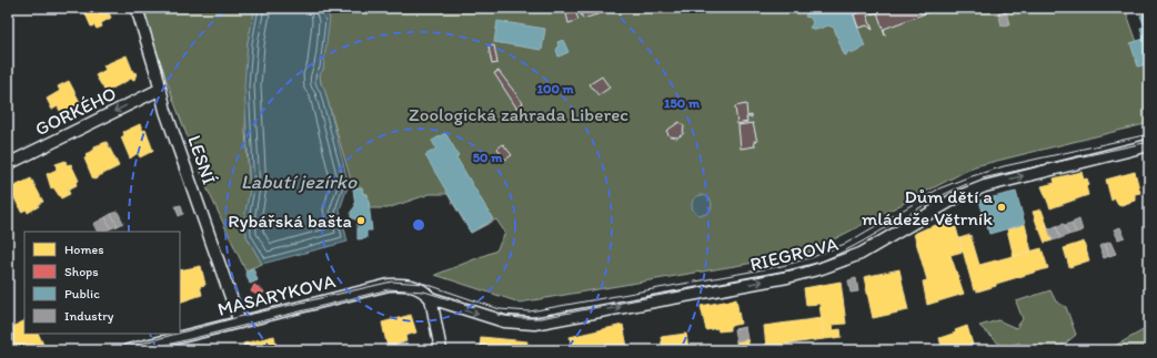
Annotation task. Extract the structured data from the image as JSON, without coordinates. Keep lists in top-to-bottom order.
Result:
{
  "streets": {
    "street": [
      "GORKÉHO",
      "LESNÍ",
      "RIEGROVA",
      "MASARYKOVA"
    ]
  },
  "crossings": [
    ["GORKÉHO", "LESNÍ"],
    ["LESNÍ", "MASARYKOVA"],
    ["RIEGROVA", "MASARYKOVA"]
  ],
  "one_way": ["GORKÉHO", "RIEGROVA"],
  "water": ["Labutí jezírko"],
  "parks": ["Zoologická zahrada Liberec"],
  "places": ["Dům dětí a mládeže Větrník", "Rybářská bašta"],
  "legend": [
    "Homes",
    "Shops",
    "Public",
    "Industry"
  ],
  "rings": ["100 m", "150 m", "50 m"]
}
